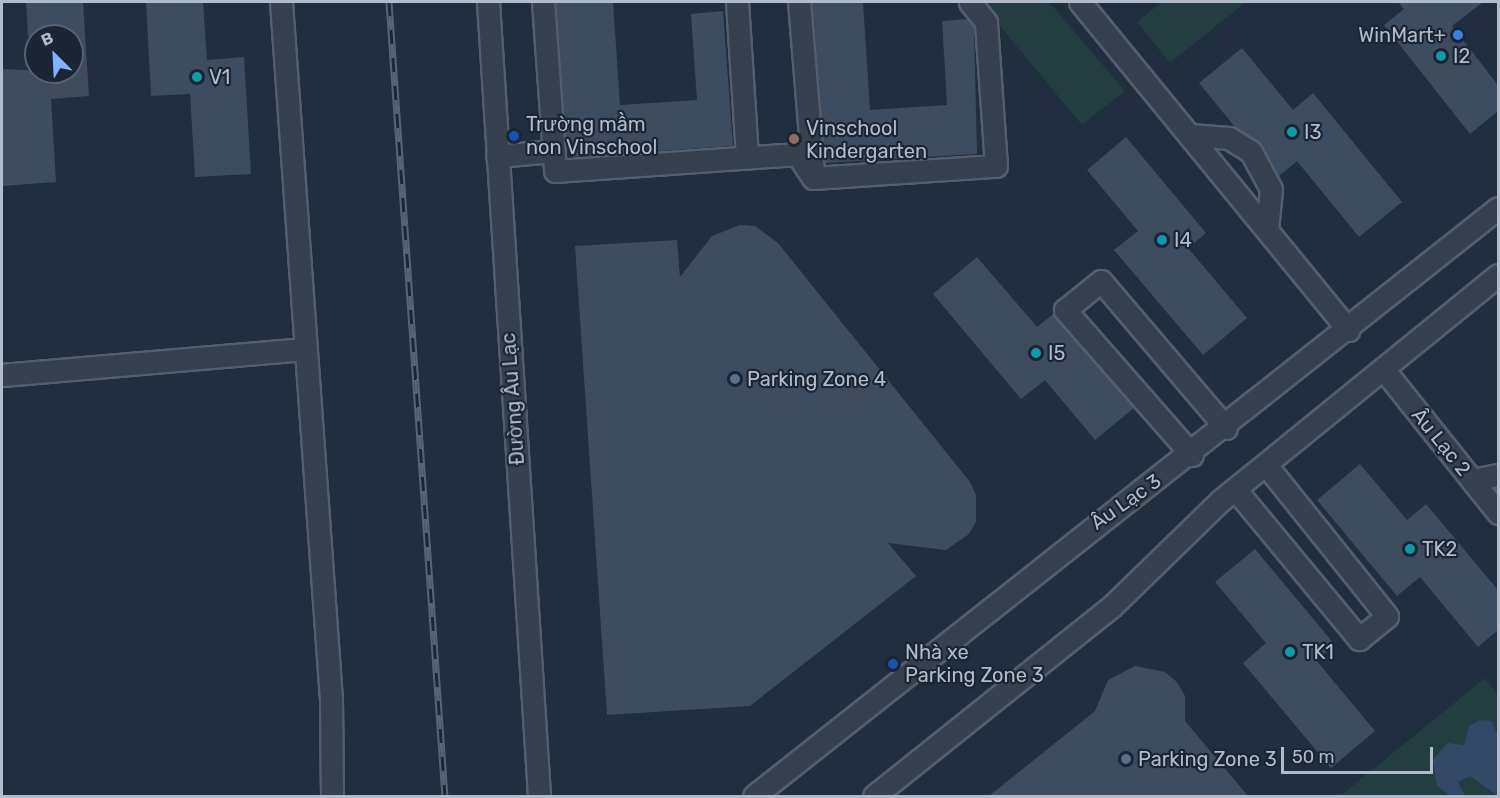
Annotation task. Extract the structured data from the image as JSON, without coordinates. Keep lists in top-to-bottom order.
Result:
{
  "streets": {
    "street": ["Đường Âu Lạc", "Âu Lạc 2", "Âu Lạc 3"]
  },
  "places": [
    "WinMart+",
    "I2",
    "V1",
    "I3",
    "Trường mầm non Vinschool",
    "Vinschool Kindergarten",
    "I4",
    "I5",
    "Parking Zone 4",
    "TK2",
    "TK1",
    "Nhà xe Parking Zone 3",
    "Parking Zone 3"
  ],
  "scale_bar": "50 m",
  "north": "top left"
}
